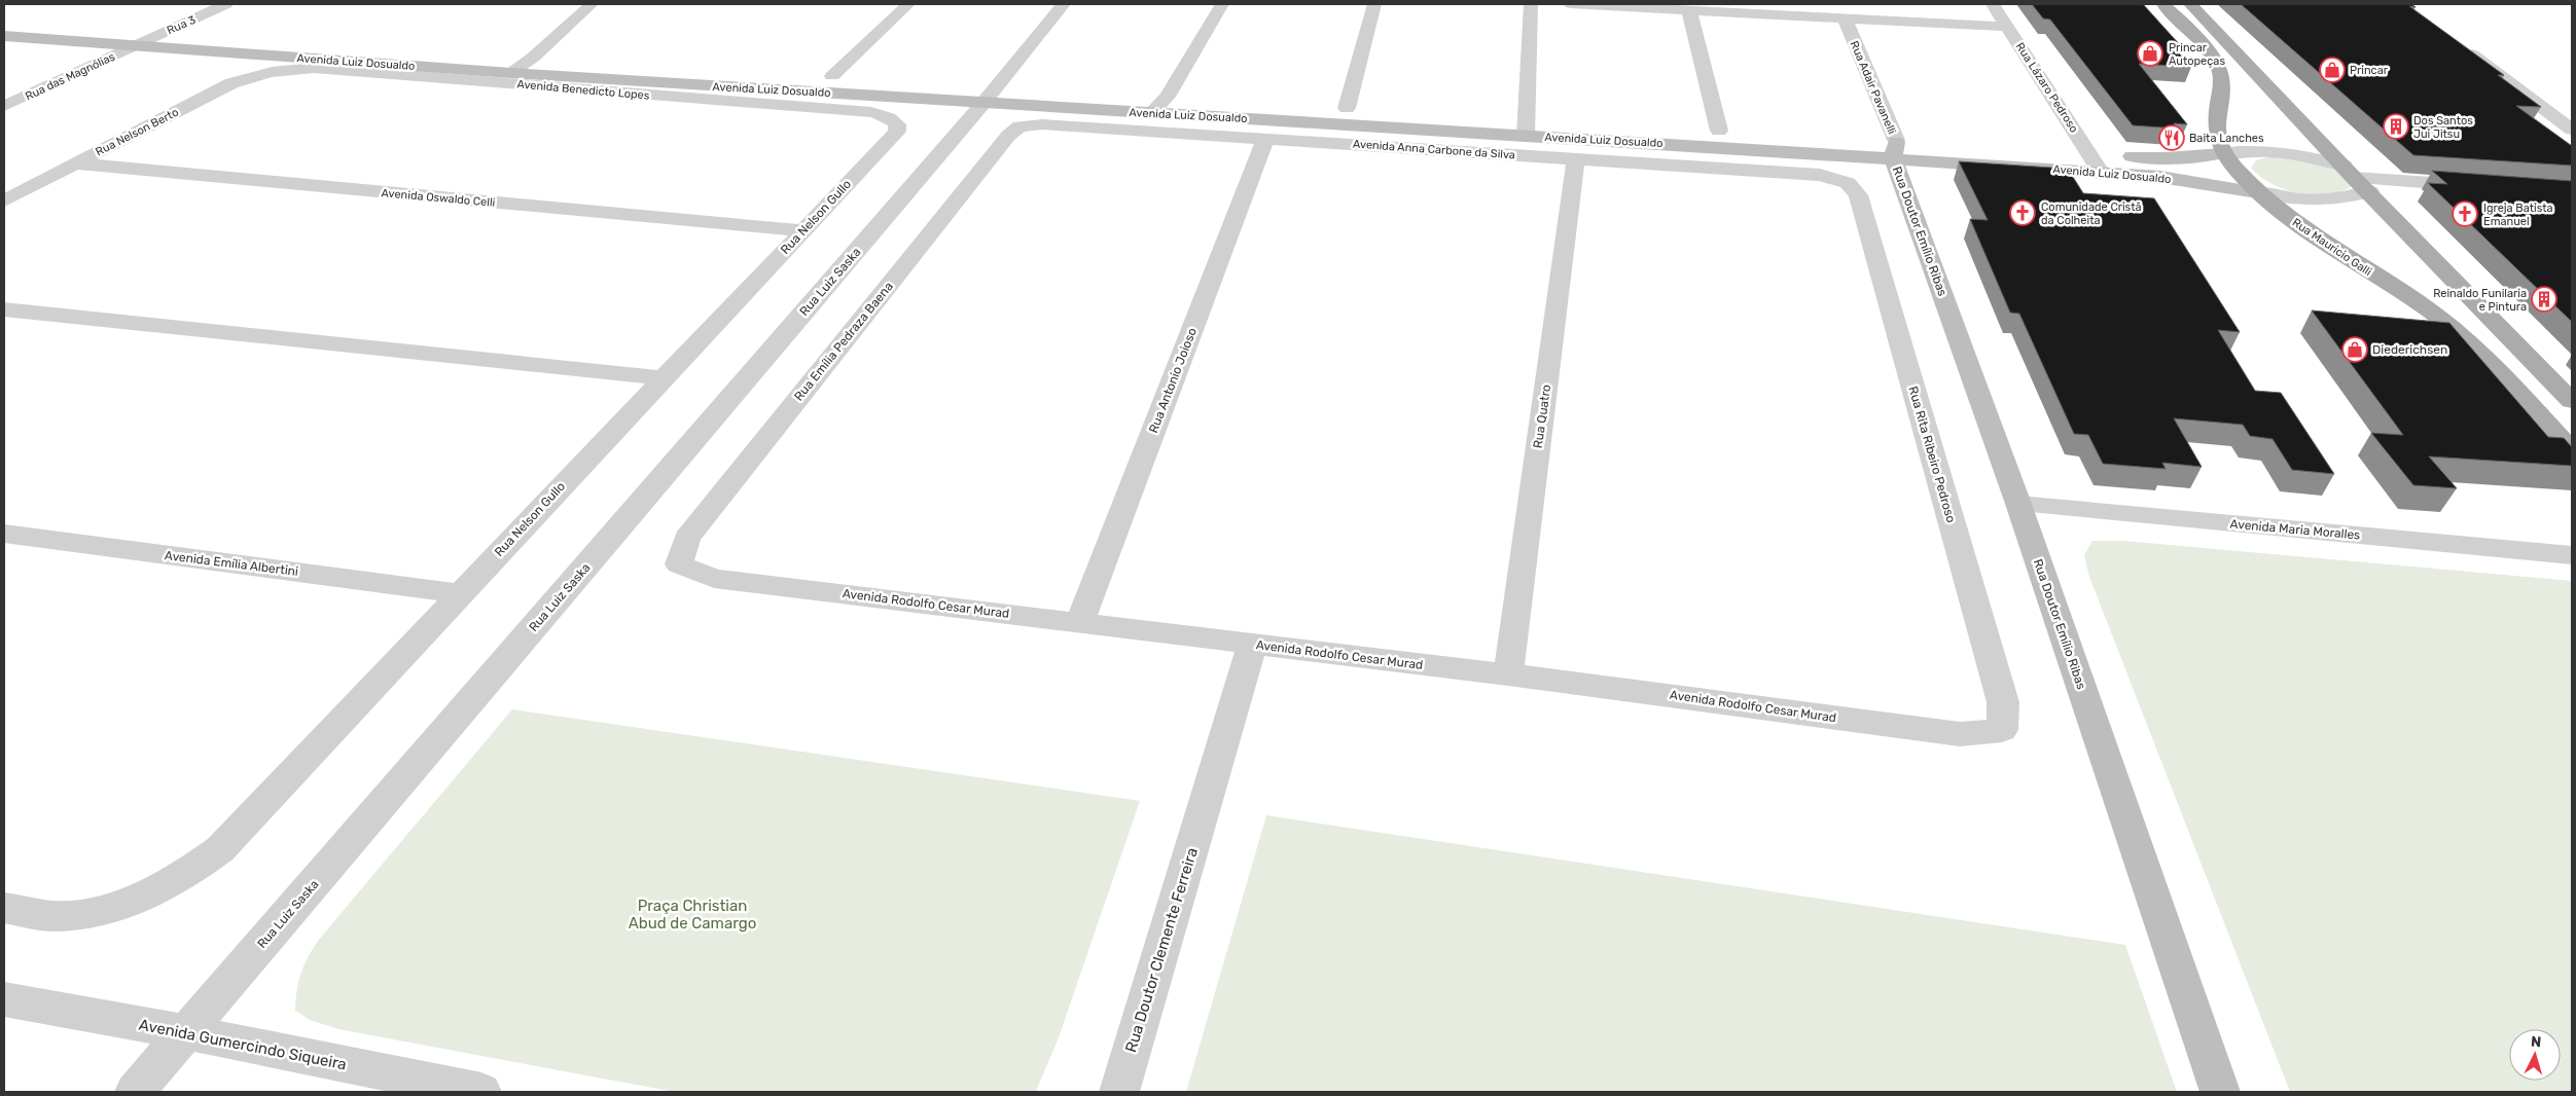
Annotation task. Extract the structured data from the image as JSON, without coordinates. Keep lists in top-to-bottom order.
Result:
{
  "streets": {
    "main road": ["Rua Mauricio Galli"],
    "street": [
      "Rua 3",
      "Avenida Luiz Dosualdo",
      "Rua das Magnólias",
      "Rua Adair Pavanelli",
      "Rua Lázaro Pedroso",
      "Avenida Benedicto Lopes",
      "Rua Nelson Berto",
      "Avenida Anna Carbone da Silva",
      "Avenida Oswaldo Celli",
      "Rua Nelson Gullo",
      "Rua Doutor Emílio Ribas",
      "Rua Luiz Saska",
      "Rua Emília Pedraza Baena",
      "Rua Antonio Joioso",
      "Rua Quatro",
      "Rua Rita Ribeiro Pedroso",
      "Avenida Maria Moralles",
      "Avenida Emília Albertini",
      "Avenida Rodolfo Cesar Murad",
      "Rua Doutor Clemente Ferreira",
      "Avenida Gumercindo Siqueira"
    ]
  },
  "crossings": [
    ["Rua 3", "Avenida Luiz Dosualdo"],
    ["Rua 3", "Rua das Magnólias"],
    ["Avenida Luiz Dosualdo", "Rua das Magnólias"],
    ["Avenida Luiz Dosualdo", "Rua Adair Pavanelli"],
    ["Avenida Luiz Dosualdo", "Rua Lázaro Pedroso"],
    ["Avenida Luiz Dosualdo", "Rua Doutor Emílio Ribas"],
    ["Avenida Luiz Dosualdo", "Rua Mauricio Galli"],
    ["Avenida Luiz Dosualdo", "Rua Luiz Saska"],
    ["Rua Adair Pavanelli", "Rua Doutor Emílio Ribas"],
    ["Avenida Benedicto Lopes", "Rua Nelson Berto"],
    ["Avenida Benedicto Lopes", "Rua Nelson Gullo"],
    ["Rua Nelson Berto", "Avenida Oswaldo Celli"],
    ["Avenida Anna Carbone da Silva", "Rua Emília Pedraza Baena"],
    ["Avenida Anna Carbone da Silva", "Rua Antonio Joioso"],
    ["Avenida Anna Carbone da Silva", "Rua Quatro"],
    ["Avenida Anna Carbone da Silva", "Rua Rita Ribeiro Pedroso"],
    ["Avenida Oswaldo Celli", "Rua Nelson Gullo"],
    ["Rua Nelson Gullo", "Avenida Emília Albertini"],
    ["Rua Doutor Emílio Ribas", "Avenida Maria Moralles"],
    ["Rua Luiz Saska", "Avenida Gumercindo Siqueira"],
    ["Rua Emília Pedraza Baena", "Avenida Rodolfo Cesar Murad"],
    ["Rua Antonio Joioso", "Avenida Rodolfo Cesar Murad"],
    ["Rua Quatro", "Avenida Rodolfo Cesar Murad"],
    ["Rua Rita Ribeiro Pedroso", "Avenida Rodolfo Cesar Murad"],
    ["Avenida Rodolfo Cesar Murad", "Rua Doutor Clemente Ferreira"]
  ],
  "parks": ["Praça Christian Abud de Camargo"],
  "places": {
    "shop": ["Princar Autopeças", "Princar", "Diederichsen"],
    "building": ["Dos Santos Jui Jitsu", "Reinaldo Funilaria e Pintura"],
    "restaurant": ["Baita Lanches"],
    "church": ["Comunidade Cristã da Colheita", "Igreja Batista Emanuel"]
  },
  "north": "top"
}
